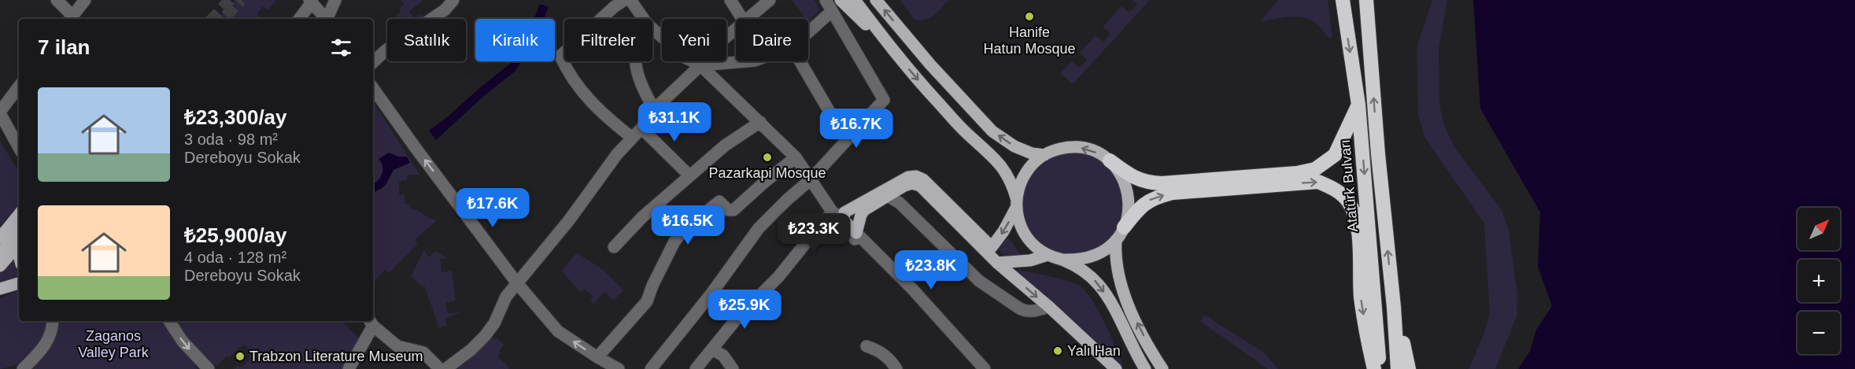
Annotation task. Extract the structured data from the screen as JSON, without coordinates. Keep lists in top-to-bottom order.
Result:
{
  "streets": {
    "highway": ["Atatürk Bulvarı"]
  },
  "parks": ["Zaganos Valley Park"],
  "places": [
    "Hanife Hatun Mosque",
    "Pazarkapi Mosque",
    "Yalı Han",
    "Trabzon Literature Museum"
  ],
  "north": "top right",
  "page": {
    "chip": [
      "Satılık",
      "Kiralık",
      "Filtreler",
      "Yeni",
      "Daire"
    ],
    "heading": "7 ilan",
    "list": [
      {
        "name": "₺23,300/ay",
        "note": "3 oda · 98 m² · Dereboyu Sokak"
      },
      {
        "name": "₺25,900/ay",
        "note": "4 oda · 128 m² · Dereboyu Sokak"
      }
    ],
    "price": [
      "₺31.1K",
      "₺16.7K",
      "₺17.6K",
      "₺16.5K",
      "₺23.3K",
      "₺23.8K",
      "₺25.9K"
    ],
    "map_buttons": ["+", "−"]
  }
}
